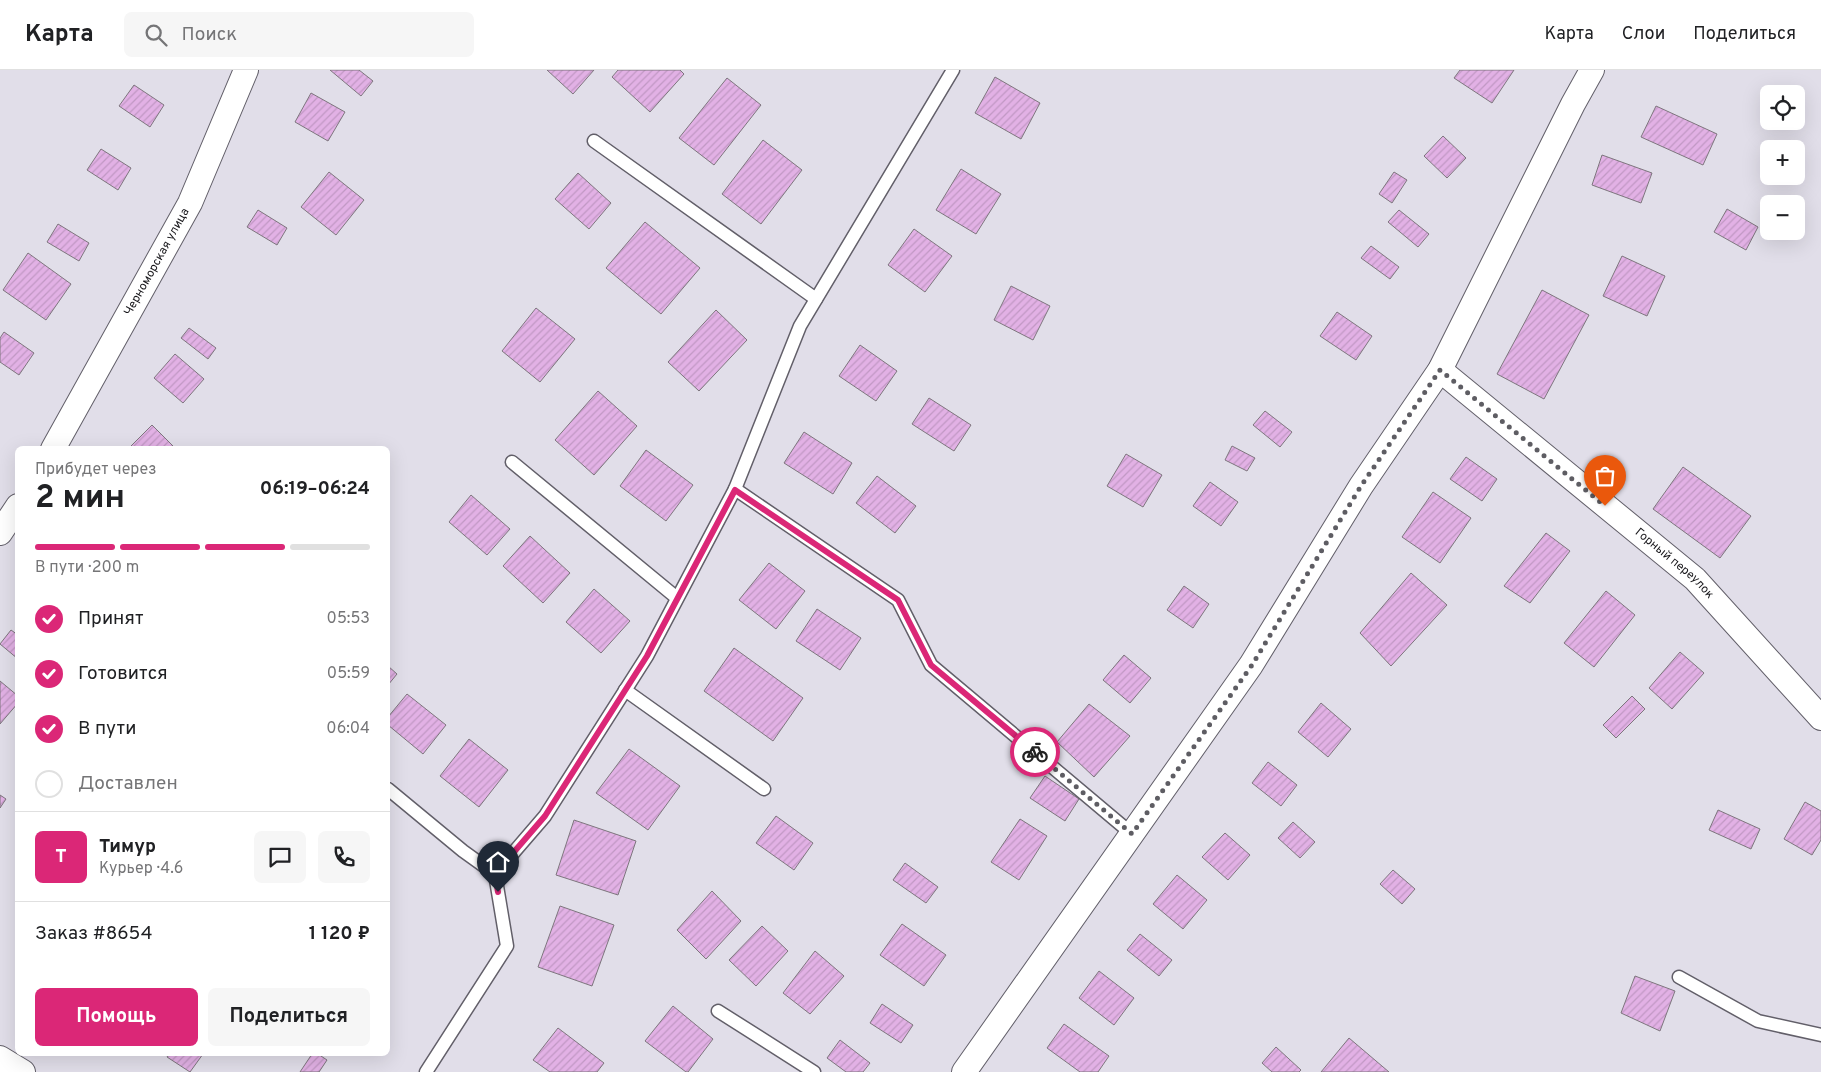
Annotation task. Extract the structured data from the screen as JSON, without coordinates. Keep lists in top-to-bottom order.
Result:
{
  "streets": {
    "street": ["Черноморская улица", "Горный переулок"]
  },
  "page": {
    "header": "Карта",
    "search": "Поиск",
    "nav": ["Карта", "Слои", "Поделиться"],
    "map_buttons": ["+", "−"],
    "heading": ["2 мин", "Прибудет через", "06:19–06:24"],
    "panel": [
      "Тимур",
      "Курьер · 4.6",
      "Заказ #8654",
      "1 120 ₽"
    ],
    "bar": "В пути · 200 m",
    "list": [
      ["Принят", "05:53"],
      ["Готовится", "05:59"],
      ["В пути", "06:04"],
      "Доставлен"
    ],
    "round": "Т",
    "buttons": ["Помощь", "Поделиться"]
  }
}
